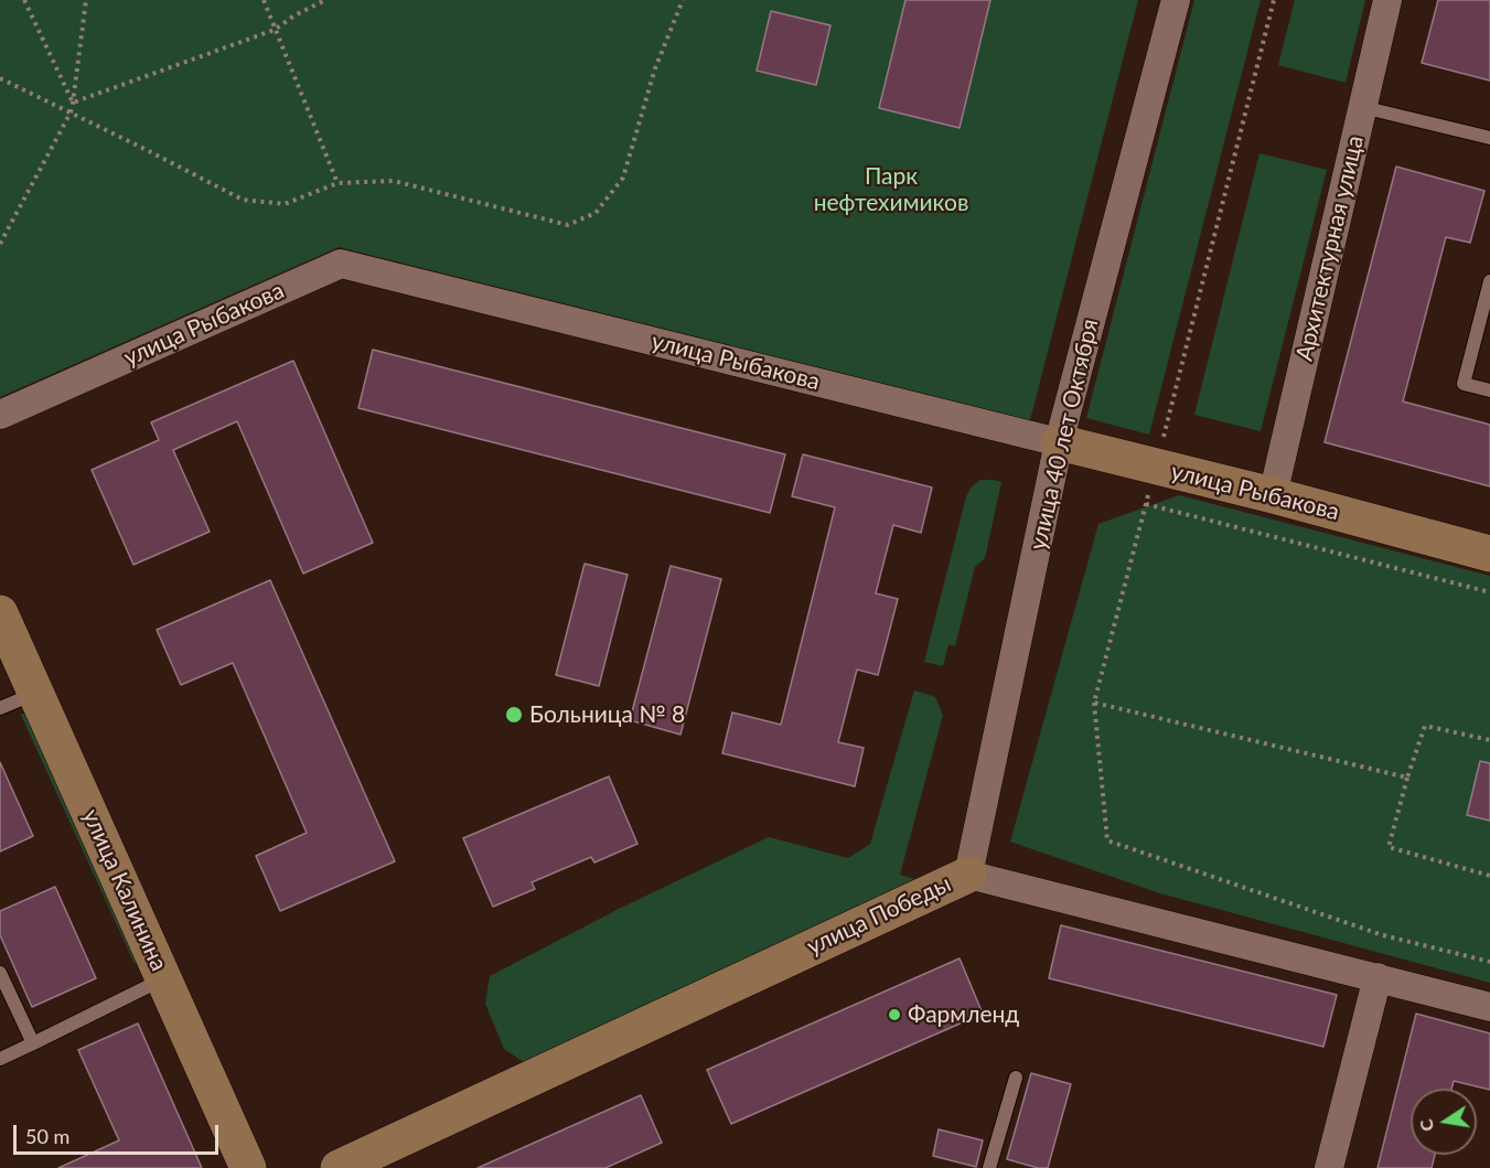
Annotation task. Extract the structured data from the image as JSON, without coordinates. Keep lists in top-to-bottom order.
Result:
{
  "streets": {
    "street": [
      "Архитектурная улица",
      "улица Рыбакова",
      "улица 40 лет Октября",
      "улица Калинина",
      "улица Победы"
    ]
  },
  "crossings": [
    ["Архитектурная улица", "улица Рыбакова"],
    ["улица Рыбакова", "улица 40 лет Октября"],
    ["улица 40 лет Октября", "улица Победы"]
  ],
  "parks": ["Парк нефтехимиков"],
  "places": ["Больница № 8", "Фармленд"],
  "scale_bar": "50 m",
  "north": "left"
}
